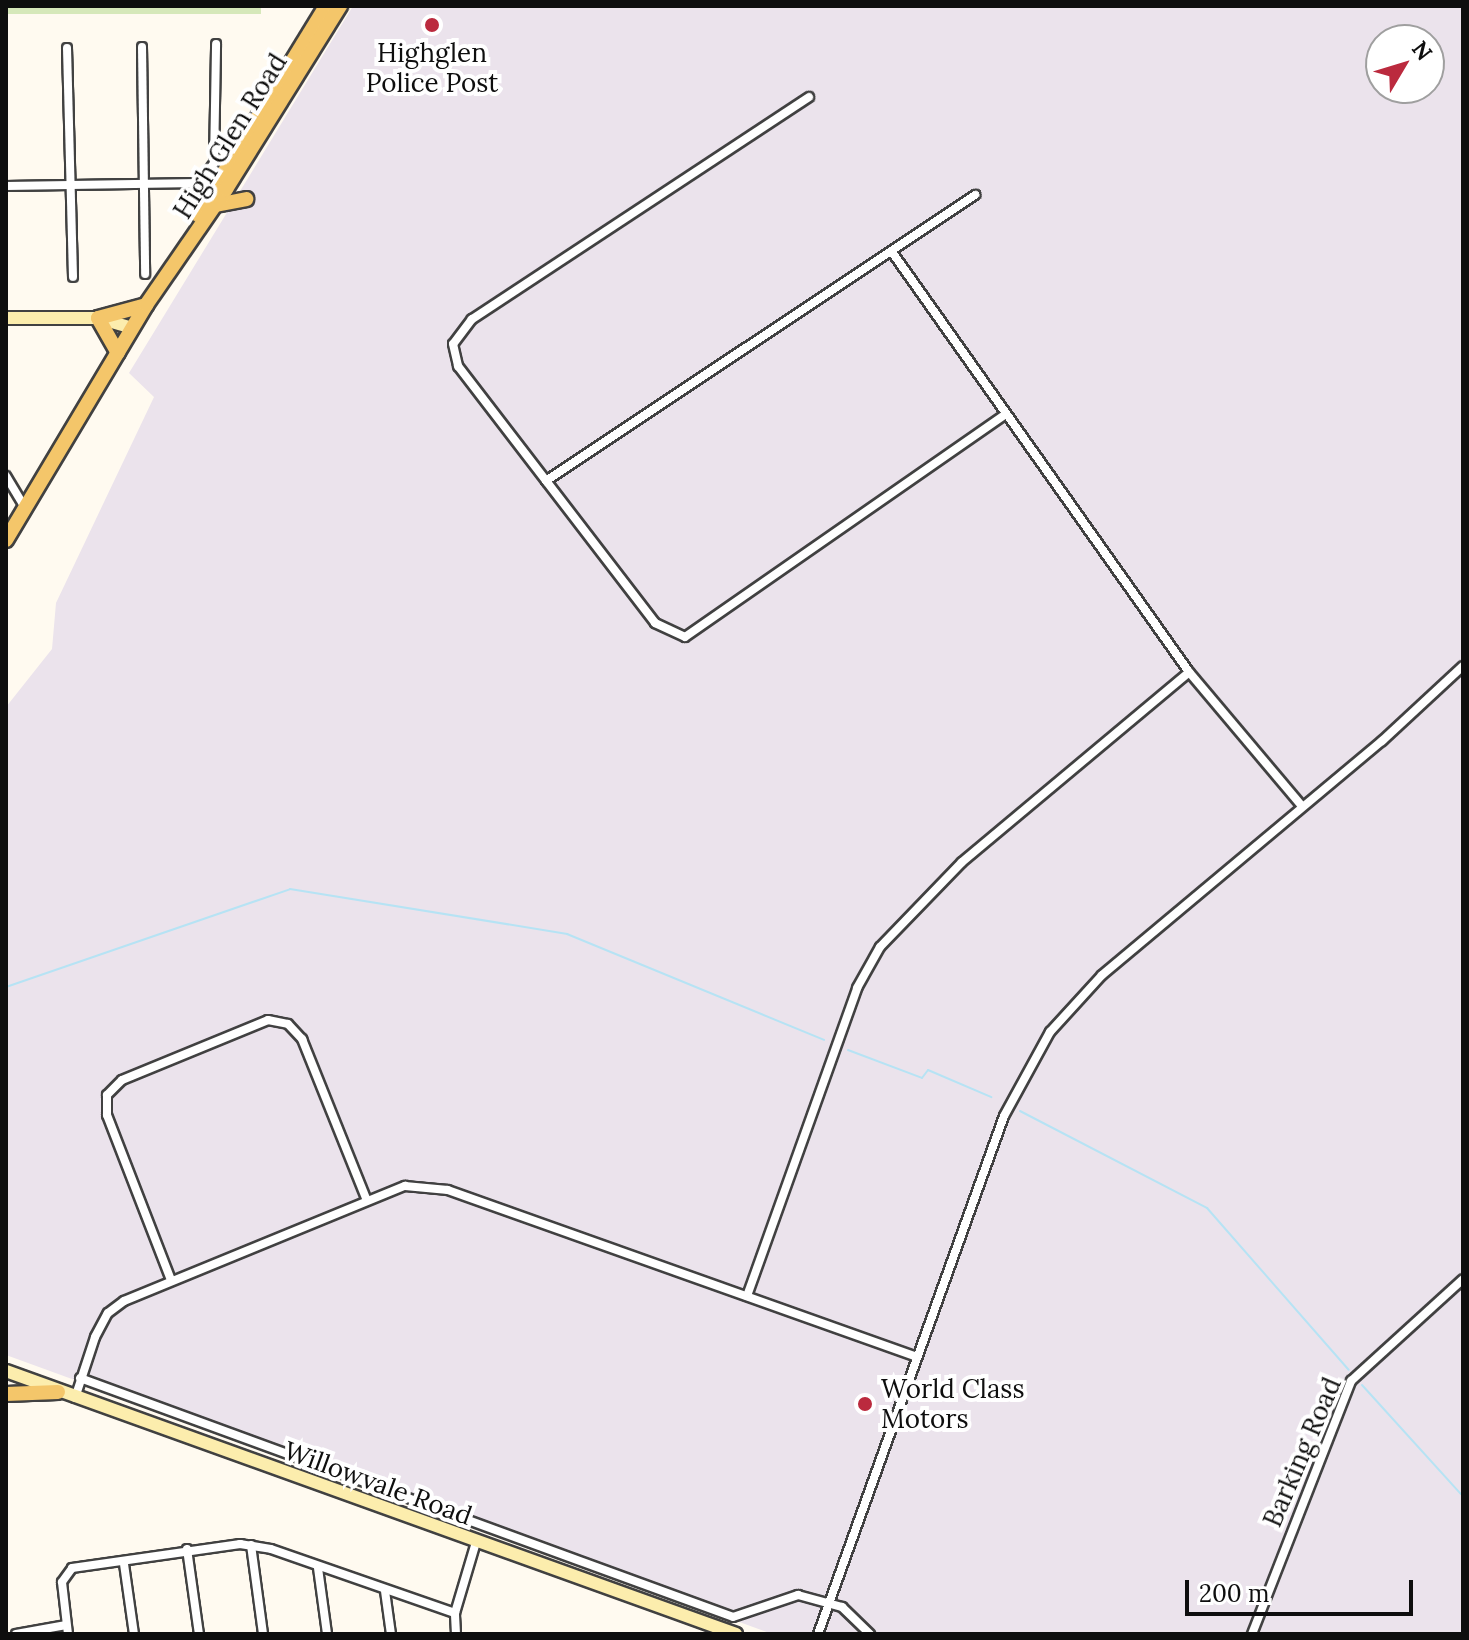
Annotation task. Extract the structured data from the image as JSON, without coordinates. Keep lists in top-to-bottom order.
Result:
{
  "streets": {
    "main road": ["High Glen Road", "Willowvale Road"],
    "street": ["Barking Road"]
  },
  "places": ["Highglen Police Post", "World Class Motors"],
  "scale_bar": "200 m",
  "north": "top right"
}
